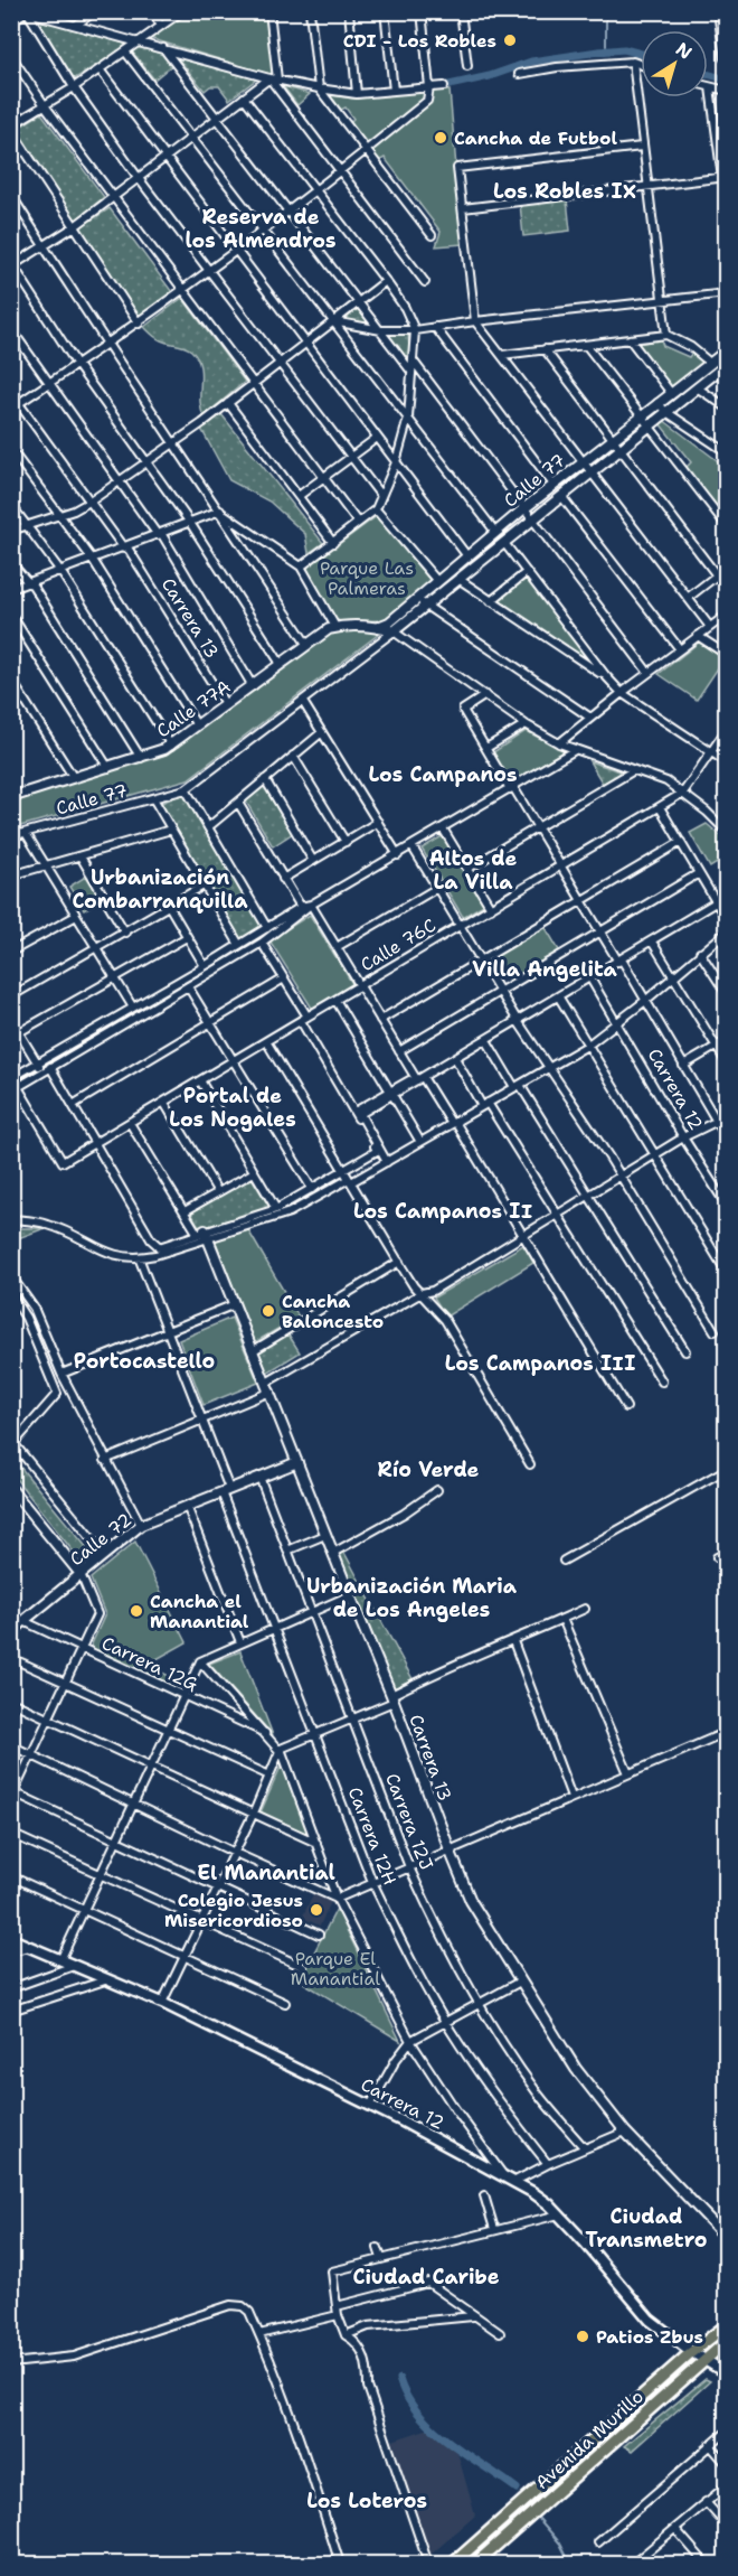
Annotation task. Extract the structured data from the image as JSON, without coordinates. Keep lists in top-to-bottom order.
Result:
{
  "streets": {
    "main road": ["Carrera 12", "Avenida Murillo"],
    "street": [
      "Calle 77",
      "Carrera 13",
      "Calle 77A",
      "Calle 76C",
      "Calle 72",
      "Carrera 12G",
      "Carrera 12J",
      "Carrera 12H"
    ]
  },
  "crossings": [
    ["Calle 77", "Calle 77A"],
    ["Carrera 13", "Calle 77A"],
    ["Carrera 13", "Calle 72"],
    ["Carrera 12", "Avenida Murillo"],
    ["Calle 72", "Carrera 12G"],
    ["Calle 72", "Carrera 12J"],
    ["Calle 72", "Carrera 12H"]
  ],
  "districts": [
    "Los Robles IX",
    "Reserva de los Almendros",
    "Los Campanos",
    "Altos de La Villa",
    "Urbanización Combarranquilla",
    "Villa Angelita",
    "Portal de Los Nogales",
    "Los Campanos II",
    "Portocastello",
    "Los Campanos III",
    "Río Verde",
    "Urbanización Maria de Los Angeles",
    "El Manantial",
    "Ciudad Transmetro",
    "Ciudad Caribe",
    "Los Loteros"
  ],
  "parks": ["Parque Las Palmeras", "Parque El Manantial"],
  "places": [
    "CDI - Los Robles",
    "Cancha de Futbol",
    "Cancha Baloncesto",
    "Cancha el Manantial",
    "Colegio Jesus Misericordioso",
    "Patios Zbus"
  ],
  "north": "top right"
}
